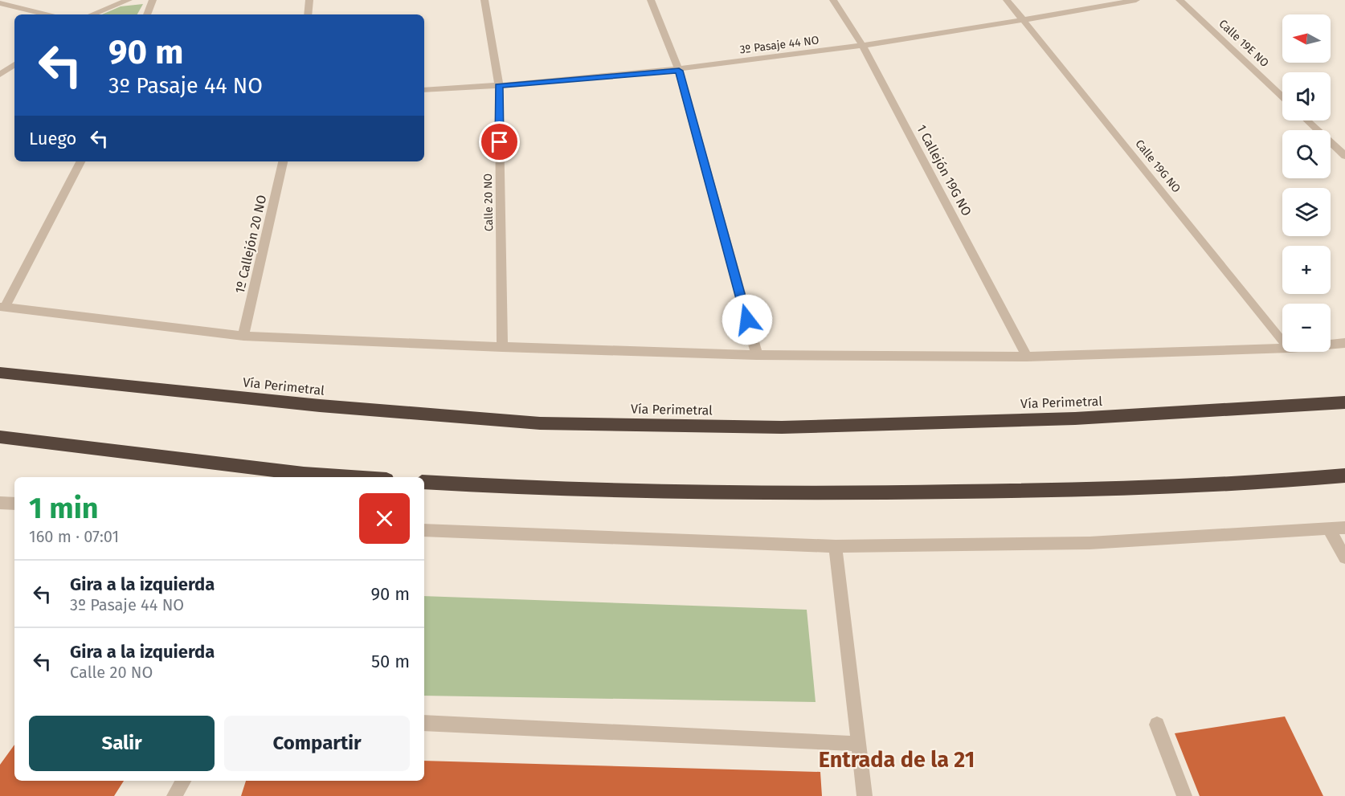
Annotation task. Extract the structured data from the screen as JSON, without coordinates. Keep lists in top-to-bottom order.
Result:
{
  "streets": {
    "highway": ["Vía Perimetral"],
    "street": [
      "Calle 19E NO",
      "3º Pasaje 44 NO",
      "Calle 19G NO",
      "1 Callejón 19G NO",
      "Calle 20 NO",
      "1º Callejón 20 NO"
    ]
  },
  "crossings": [
    ["3º Pasaje 44 NO", "Calle 19G NO"],
    ["3º Pasaje 44 NO", "1 Callejón 19G NO"],
    ["3º Pasaje 44 NO", "Calle 20 NO"]
  ],
  "districts": ["Entrada de la 21"],
  "north": "left",
  "page": {
    "map_buttons": ["+", "−"],
    "turn": ["90 m", "3º Pasaje 44 NO"],
    "then": "Luego",
    "heading": ["1 min", "160 m · 07:01"],
    "list": [
      {
        "name": "Gira a la izquierda",
        "note": "3º Pasaje 44 NO",
        "value": "90 m"
      },
      {
        "name": "Gira a la izquierda",
        "note": "Calle 20 NO",
        "value": "50 m"
      }
    ],
    "buttons": ["Salir", "Compartir"]
  }
}
